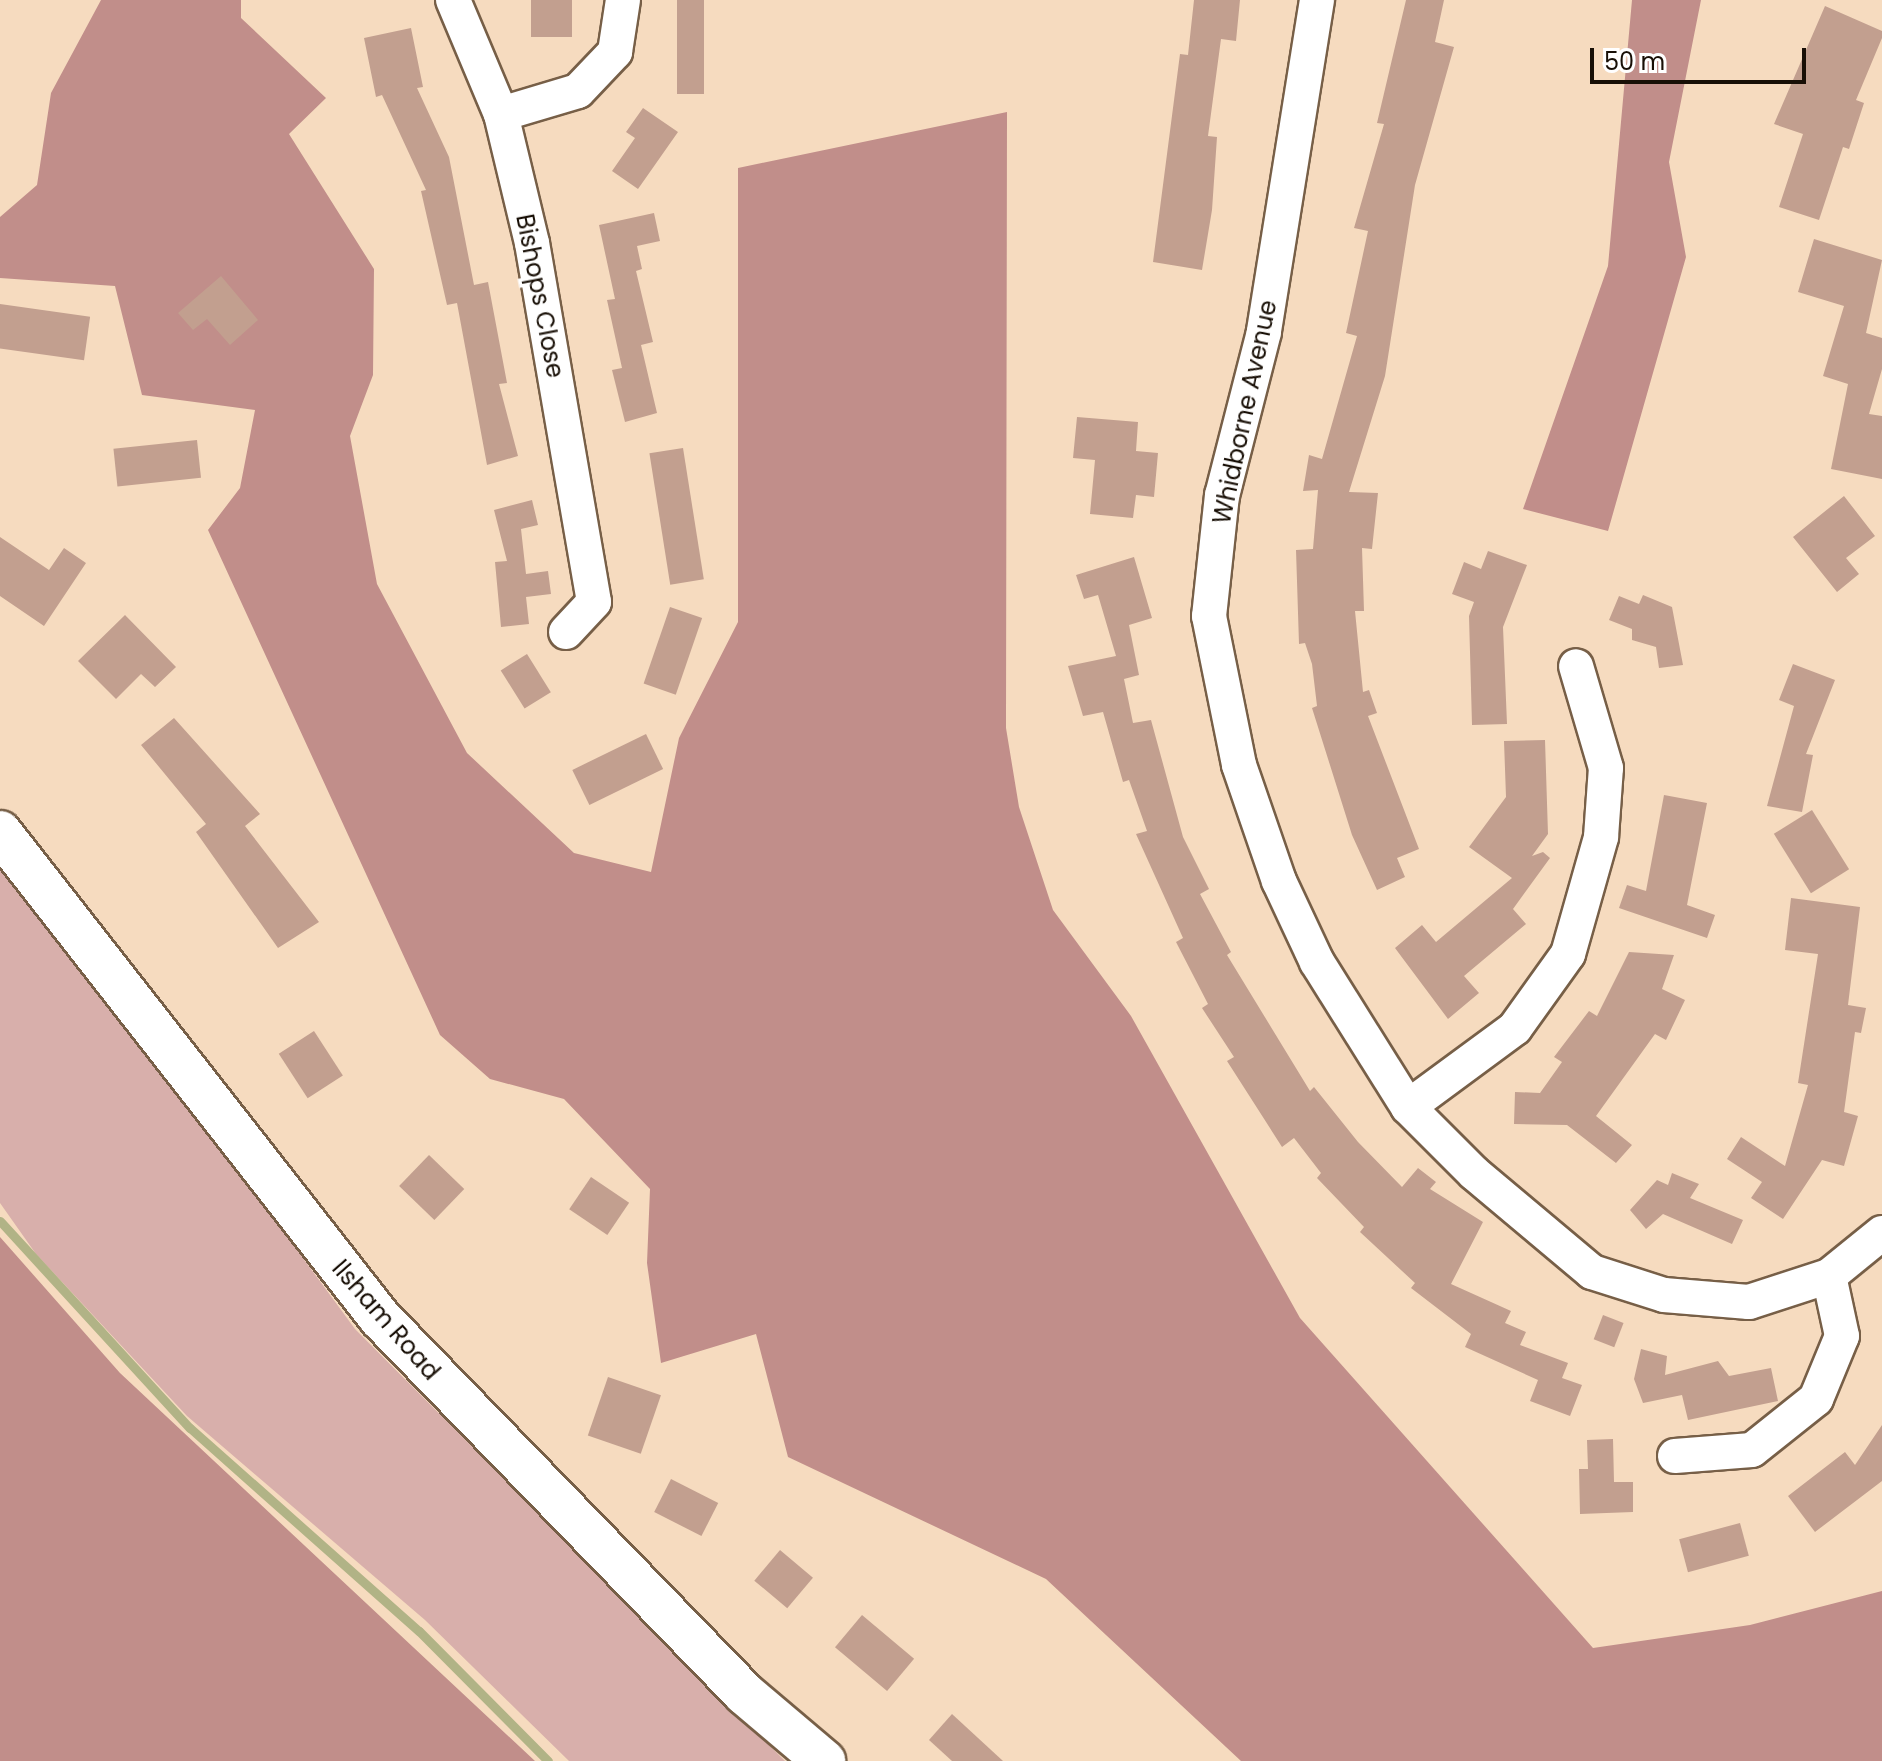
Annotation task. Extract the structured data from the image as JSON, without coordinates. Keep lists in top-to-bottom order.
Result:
{
  "streets": {
    "street": ["Bishops Close", "Whidborne Avenue", "Ilsham Road"]
  },
  "scale_bar": "50 m"
}
